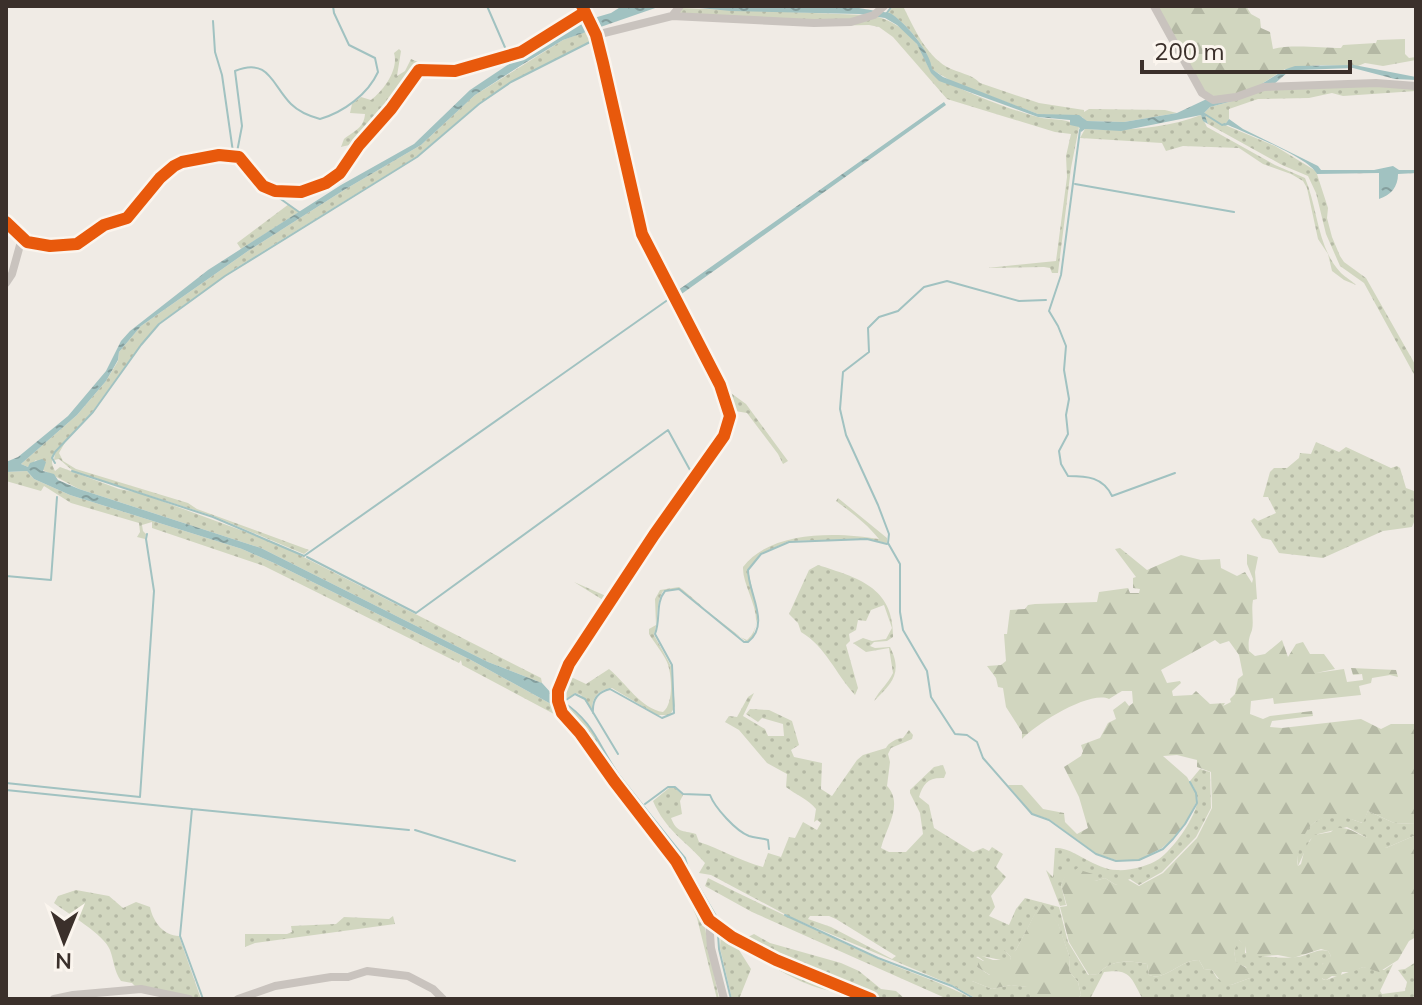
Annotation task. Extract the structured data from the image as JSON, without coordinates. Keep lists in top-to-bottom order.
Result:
{
  "scale_bar": "200 m",
  "north": "bottom"
}
